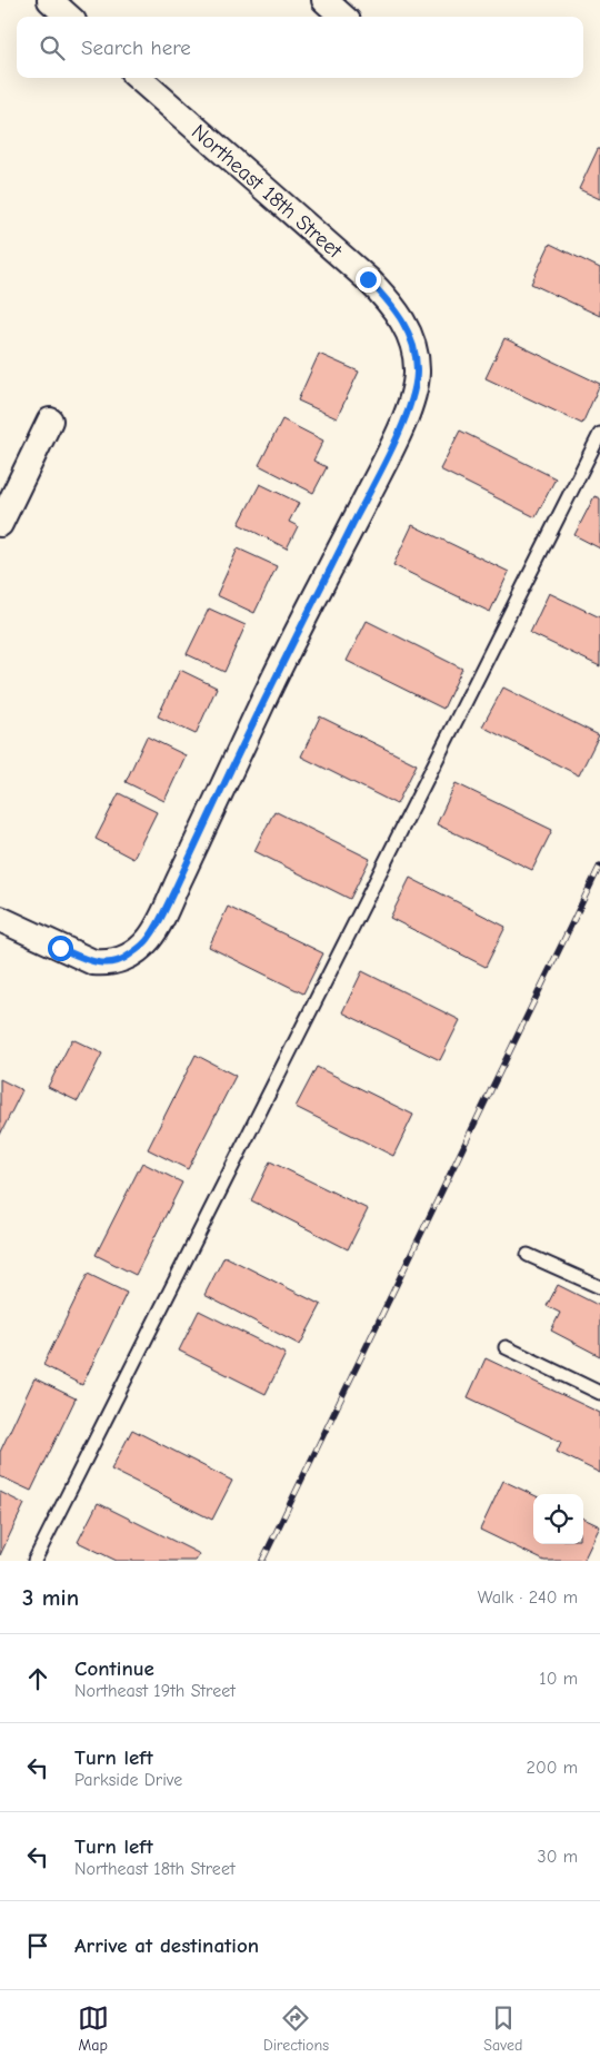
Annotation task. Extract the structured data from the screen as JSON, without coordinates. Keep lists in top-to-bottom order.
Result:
{
  "streets": {
    "street": ["Northeast 18th Street"]
  },
  "page": {
    "search": "Search here",
    "heading": ["3 min", "Walk · 240 m"],
    "list": [
      ["Continue", "Northeast 19th Street", "10 m"],
      ["Turn left", "Parkside Drive", "200 m"],
      ["Turn left", "Northeast 18th Street", "30 m"],
      "Arrive at destination"
    ],
    "nav": ["Map", "Directions", "Saved"]
  }
}
